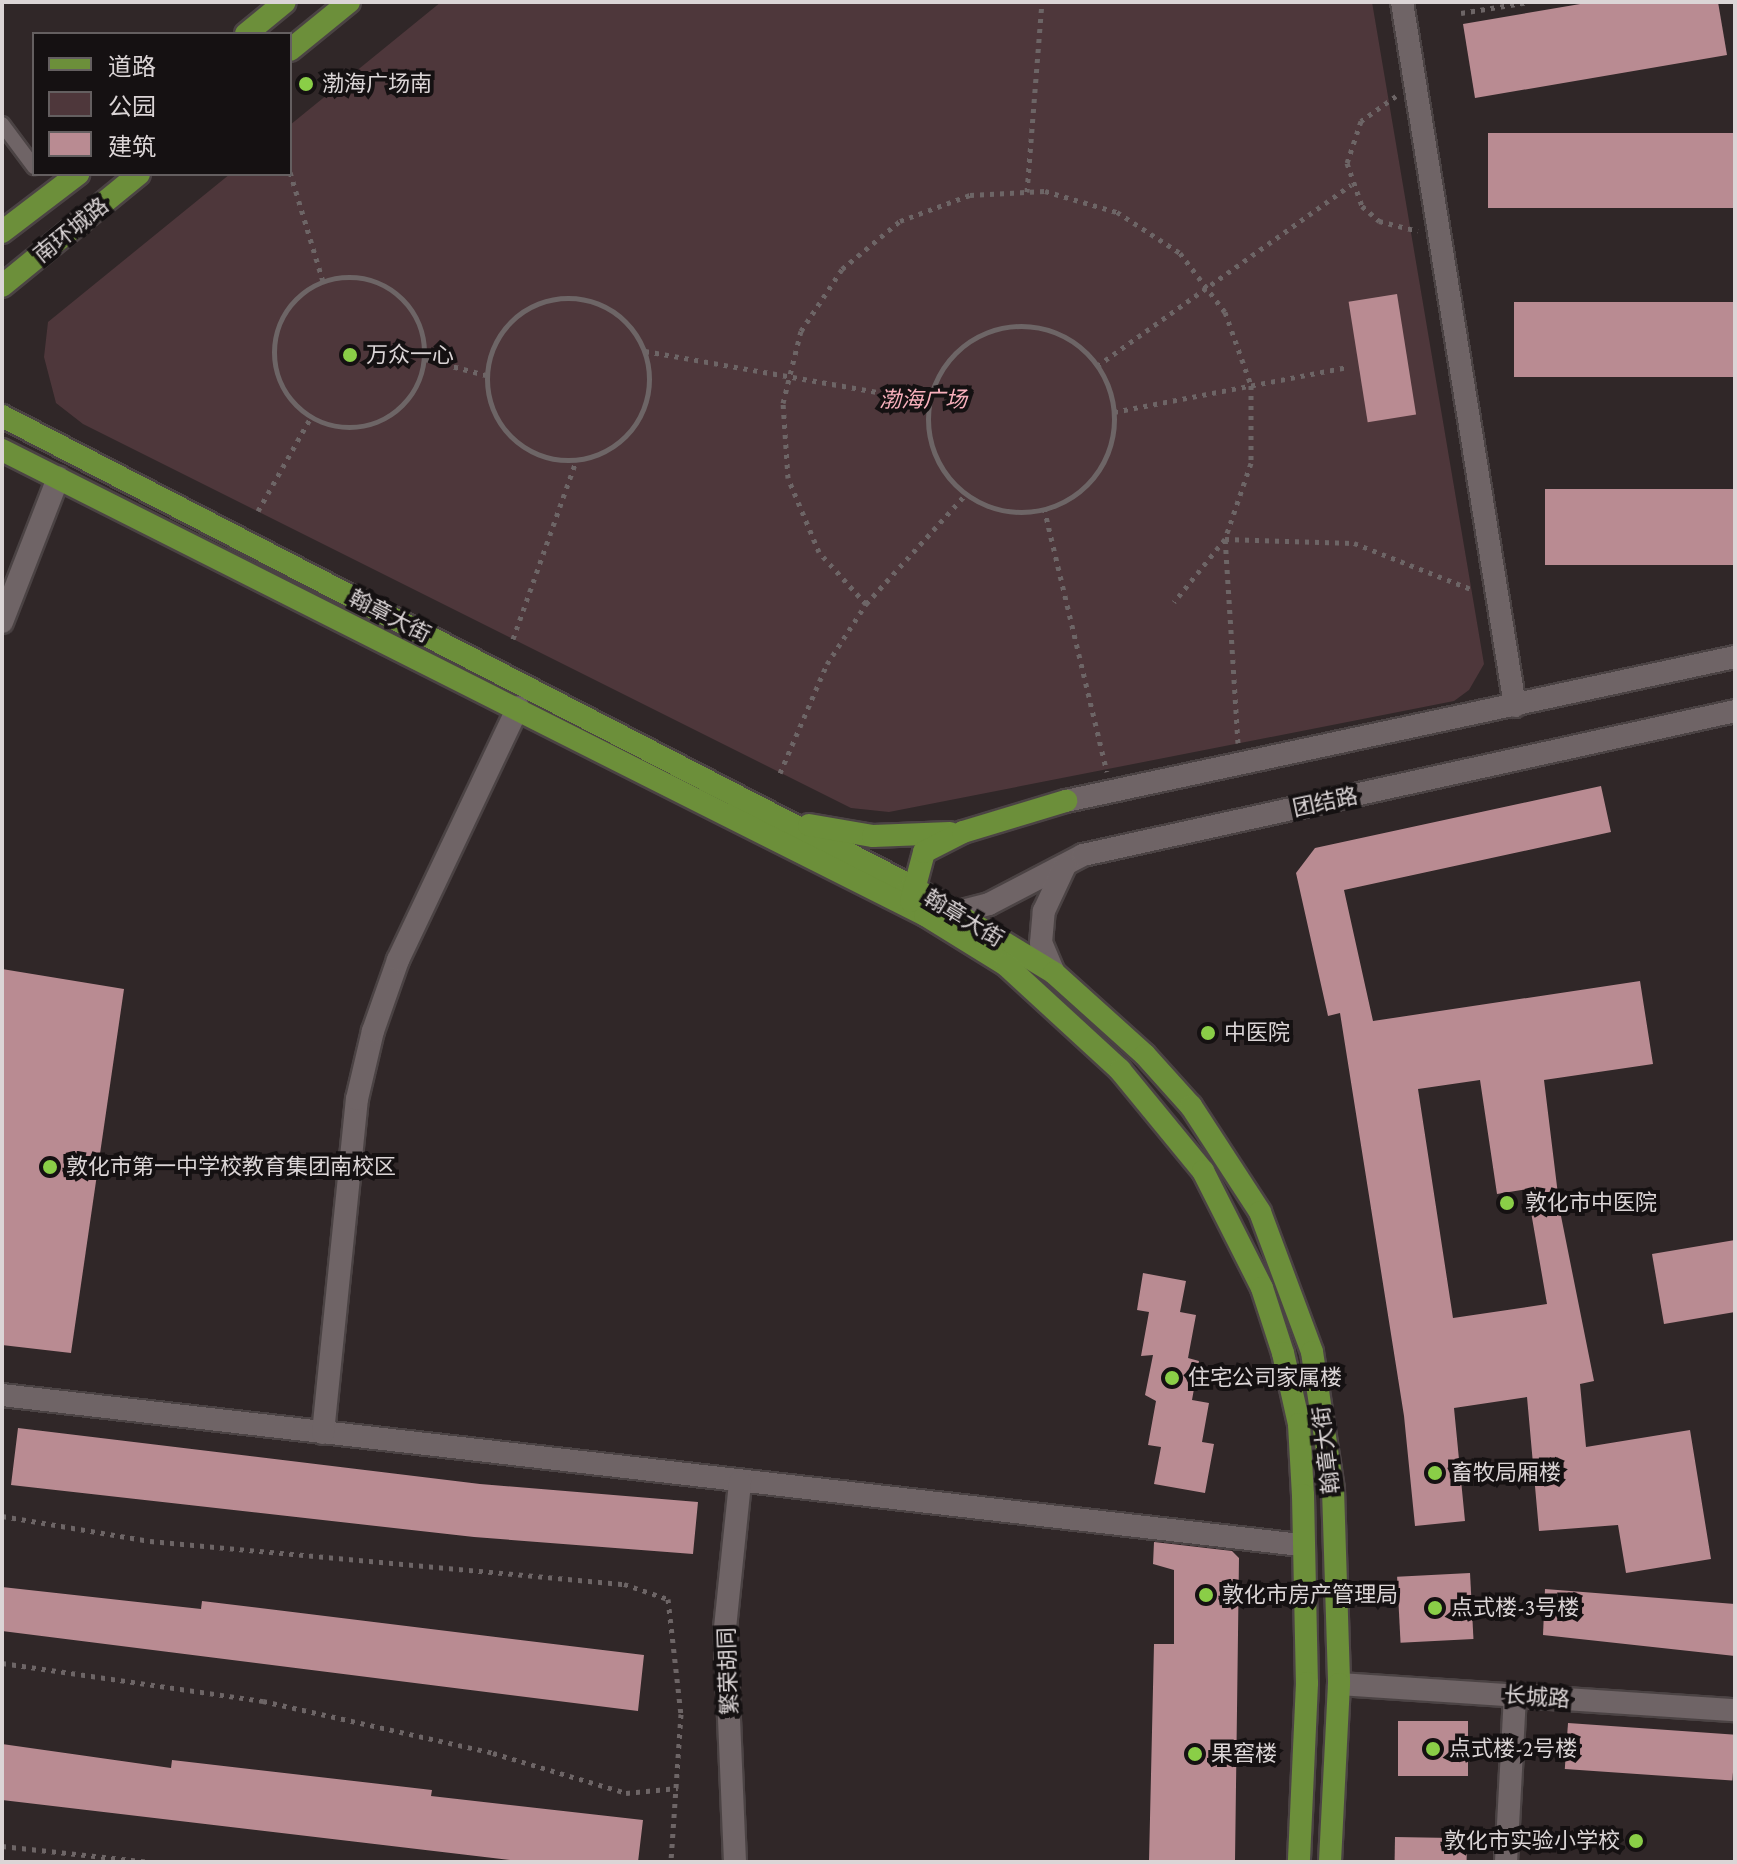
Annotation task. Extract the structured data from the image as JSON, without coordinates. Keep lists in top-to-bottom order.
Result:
{
  "streets": {
    "main road": ["南环城路", "翰章大街"],
    "street": ["团结路", "繁荣胡同", "长城路"]
  },
  "crossings": [
    ["翰章大街", "团结路"],
    ["翰章大街", "长城路"]
  ],
  "parks": ["渤海广场"],
  "places": [
    "渤海广场南",
    "万众一心",
    "中医院",
    "敦化市第一中学校教育集团南校区",
    "敦化市中医院",
    "住宅公司家属楼",
    "畜牧局厢楼",
    "敦化市房产管理局",
    "点式楼-3号楼",
    "点式楼-2号楼",
    "果窖楼",
    "敦化市实验小学校"
  ],
  "legend": ["道路", "公园", "建筑"]
}
